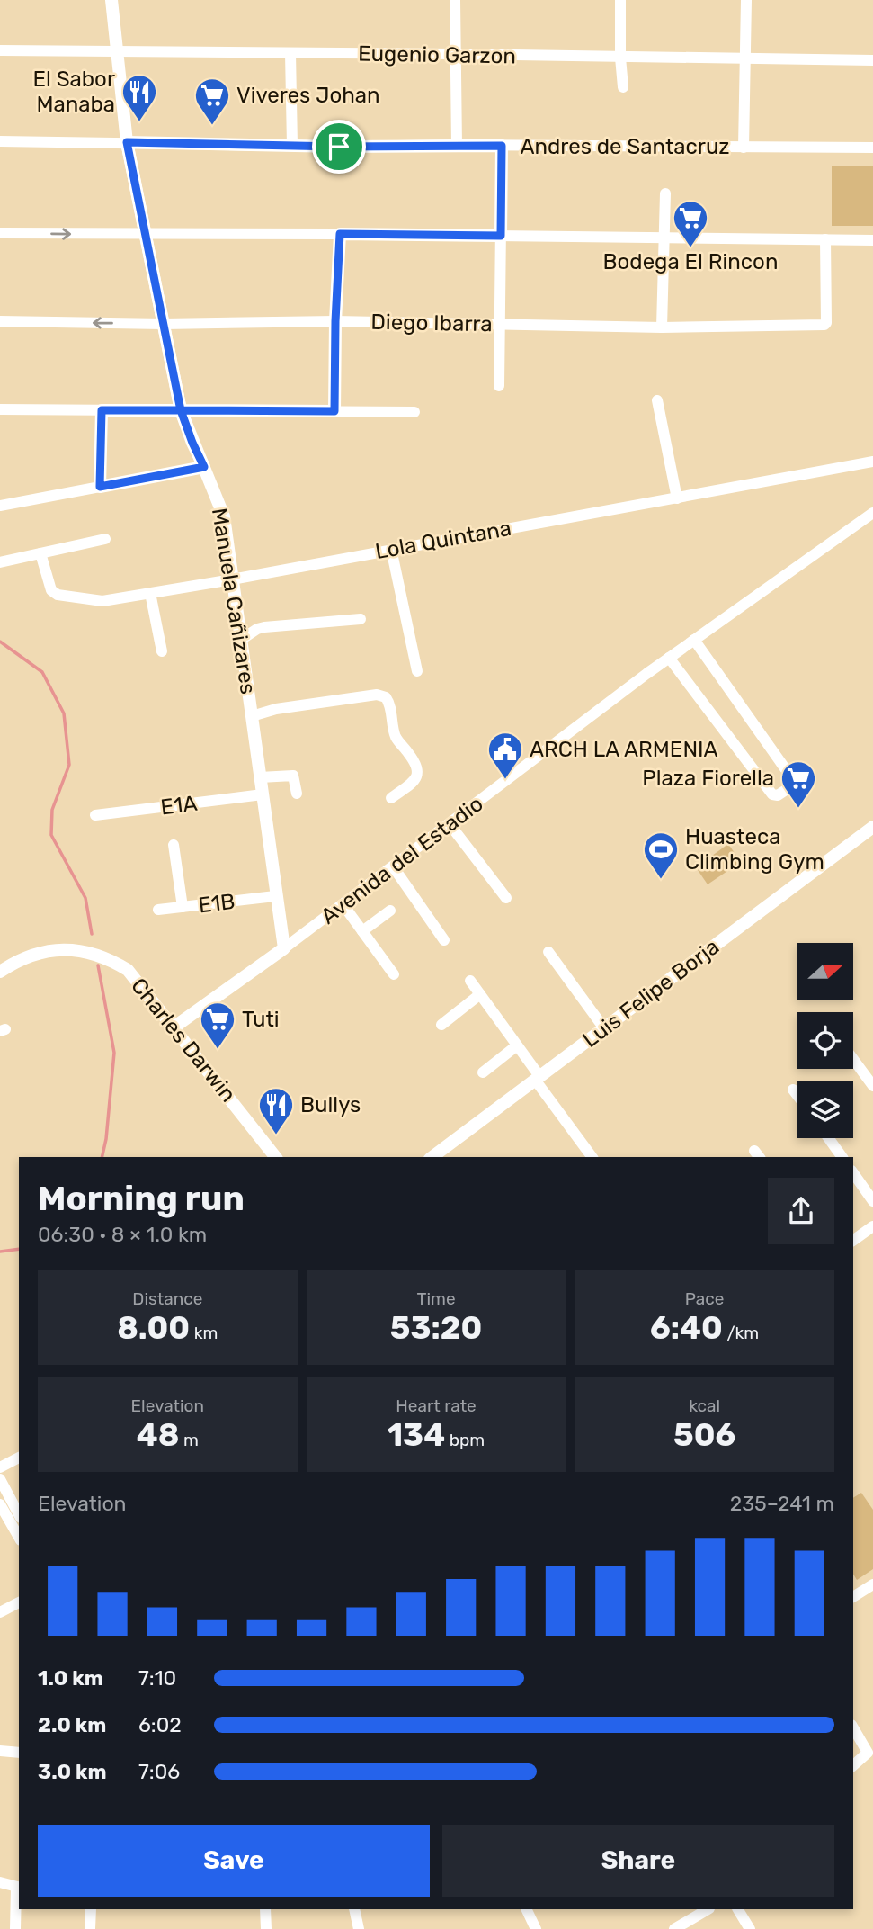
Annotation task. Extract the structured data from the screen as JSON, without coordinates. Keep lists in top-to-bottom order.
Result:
{
  "streets": {
    "street": [
      "Eugenio Garzon",
      "Andres de Santacruz",
      "Diego Ibarra",
      "Lola Quintana",
      "Manuela Cañizares",
      "E1A",
      "Avenida del Estadio",
      "E1B",
      "Luis Felipe Borja",
      "Charles Darwin"
    ]
  },
  "crossings": [
    ["Eugenio Garzon", "Manuela Cañizares"],
    ["Andres de Santacruz", "Manuela Cañizares"],
    ["Diego Ibarra", "Manuela Cañizares"],
    ["Lola Quintana", "Manuela Cañizares"],
    ["Manuela Cañizares", "E1A"],
    ["Manuela Cañizares", "Avenida del Estadio"],
    ["Manuela Cañizares", "E1B"],
    ["Avenida del Estadio", "Charles Darwin"]
  ],
  "places": {
    "restaurant": ["El Sabor Manaba", "Bullys"],
    "supermarket": [
      "Viveres Johan",
      "Bodega El Rincon",
      "Plaza Fiorella",
      "Tuti"
    ],
    "public building": ["ARCH LA ARMENIA"],
    "sports": ["Huasteca Climbing Gym"]
  },
  "north": "right",
  "page": {
    "heading": ["Morning run", "06:30 · 8 × 1.0 km"],
    "stats": [
      ["Distance", "8.00 km"],
      ["Time", "53:20"],
      ["Pace", "6:40 /km"],
      ["Elevation", "48 m"],
      ["Heart rate", "134 bpm"],
      ["kcal", "506"]
    ],
    "chart": ["Elevation", "235–241 m"],
    "list": [
      {
        "name": "1.0 km",
        "note": "7:10"
      },
      {
        "name": "2.0 km",
        "note": "6:02"
      },
      {
        "name": "3.0 km",
        "note": "7:06"
      }
    ],
    "buttons": ["Save", "Share"]
  }
}
